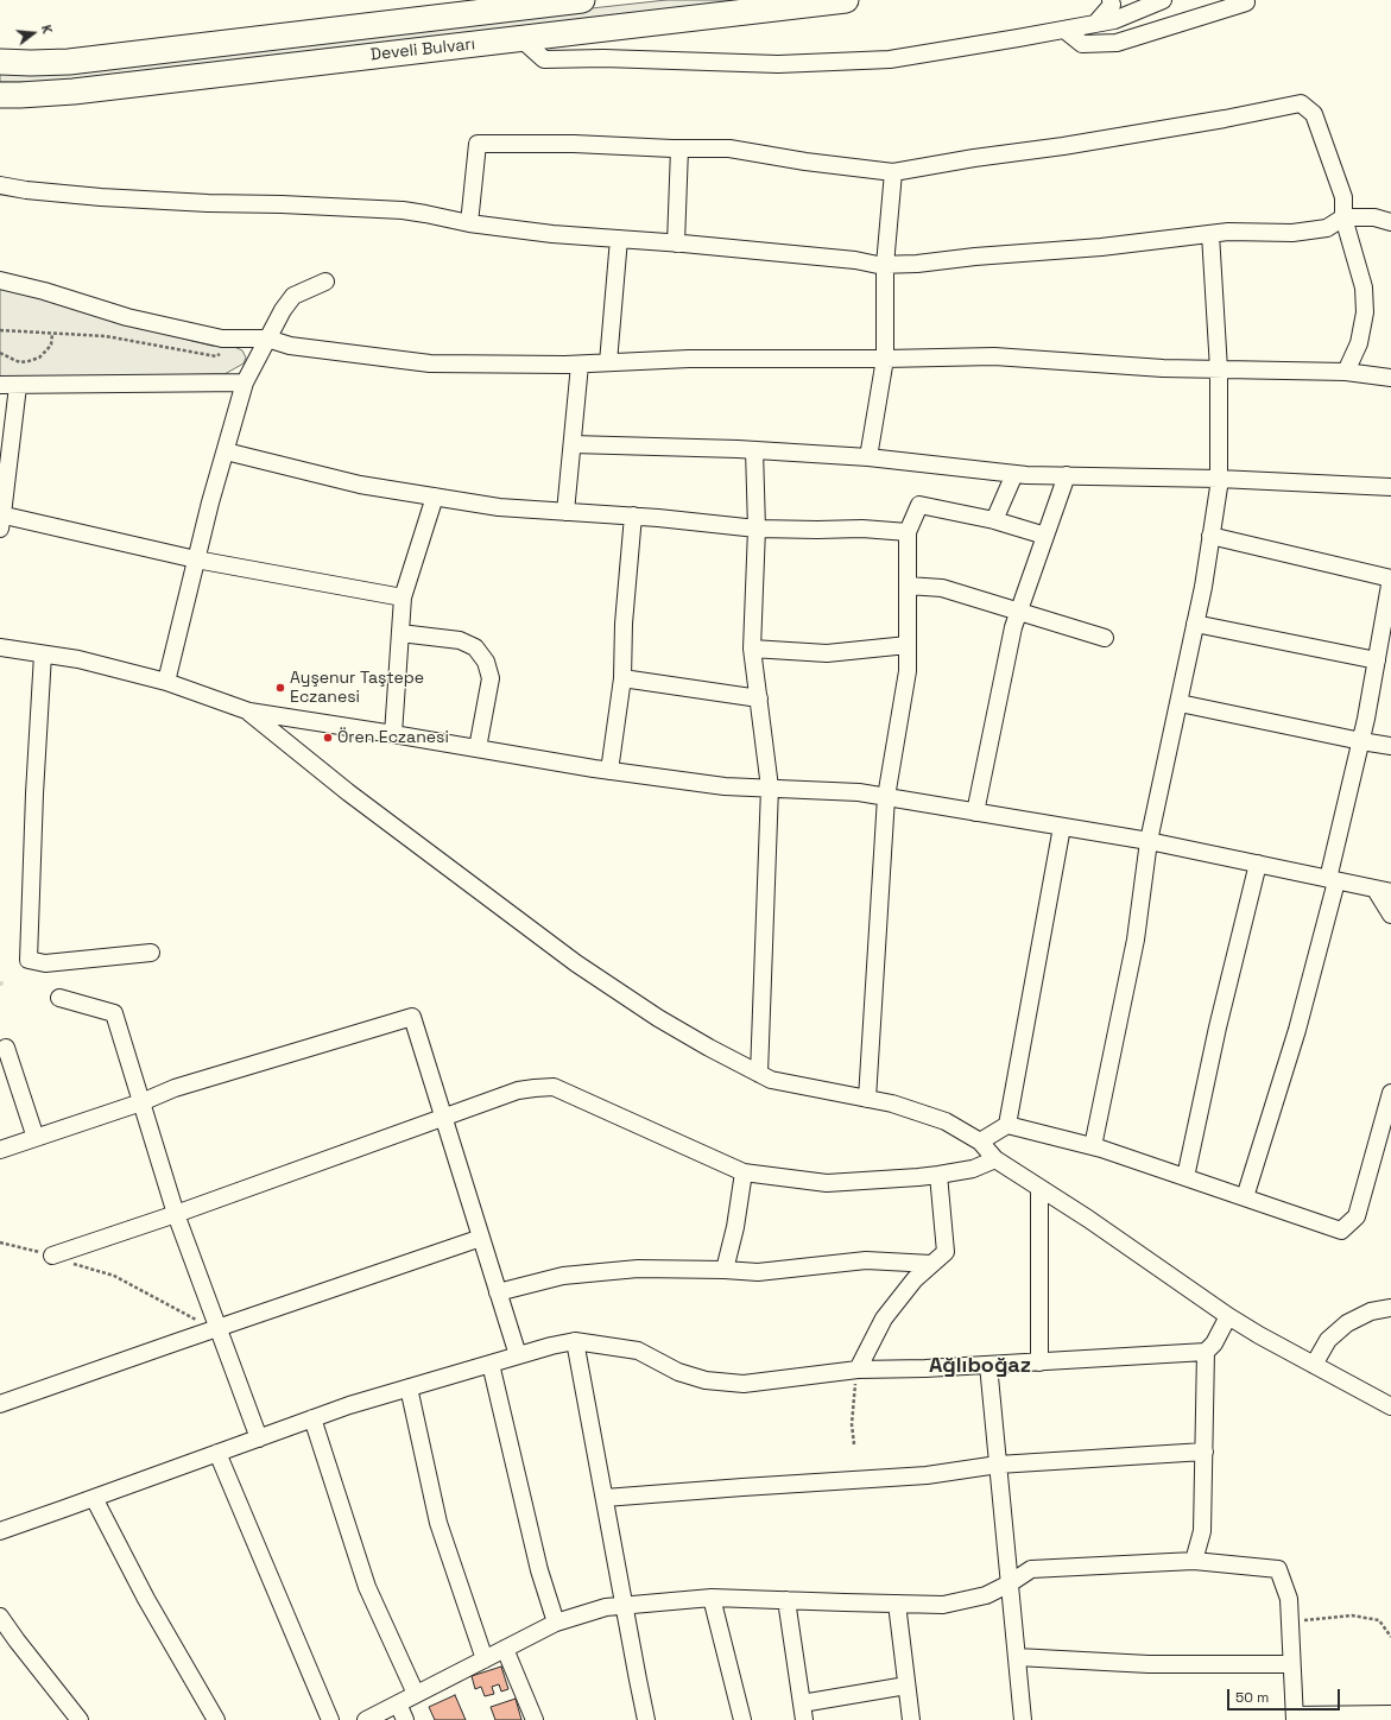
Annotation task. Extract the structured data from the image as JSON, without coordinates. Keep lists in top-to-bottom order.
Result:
{
  "streets": {
    "highway": ["Develi Bulvarı"]
  },
  "districts": ["Ağlıboğaz"],
  "places": ["Ayşenur Taştepe Eczanesi", "Ören Eczanesi"],
  "scale_bar": "50 m",
  "north": "right"
}
